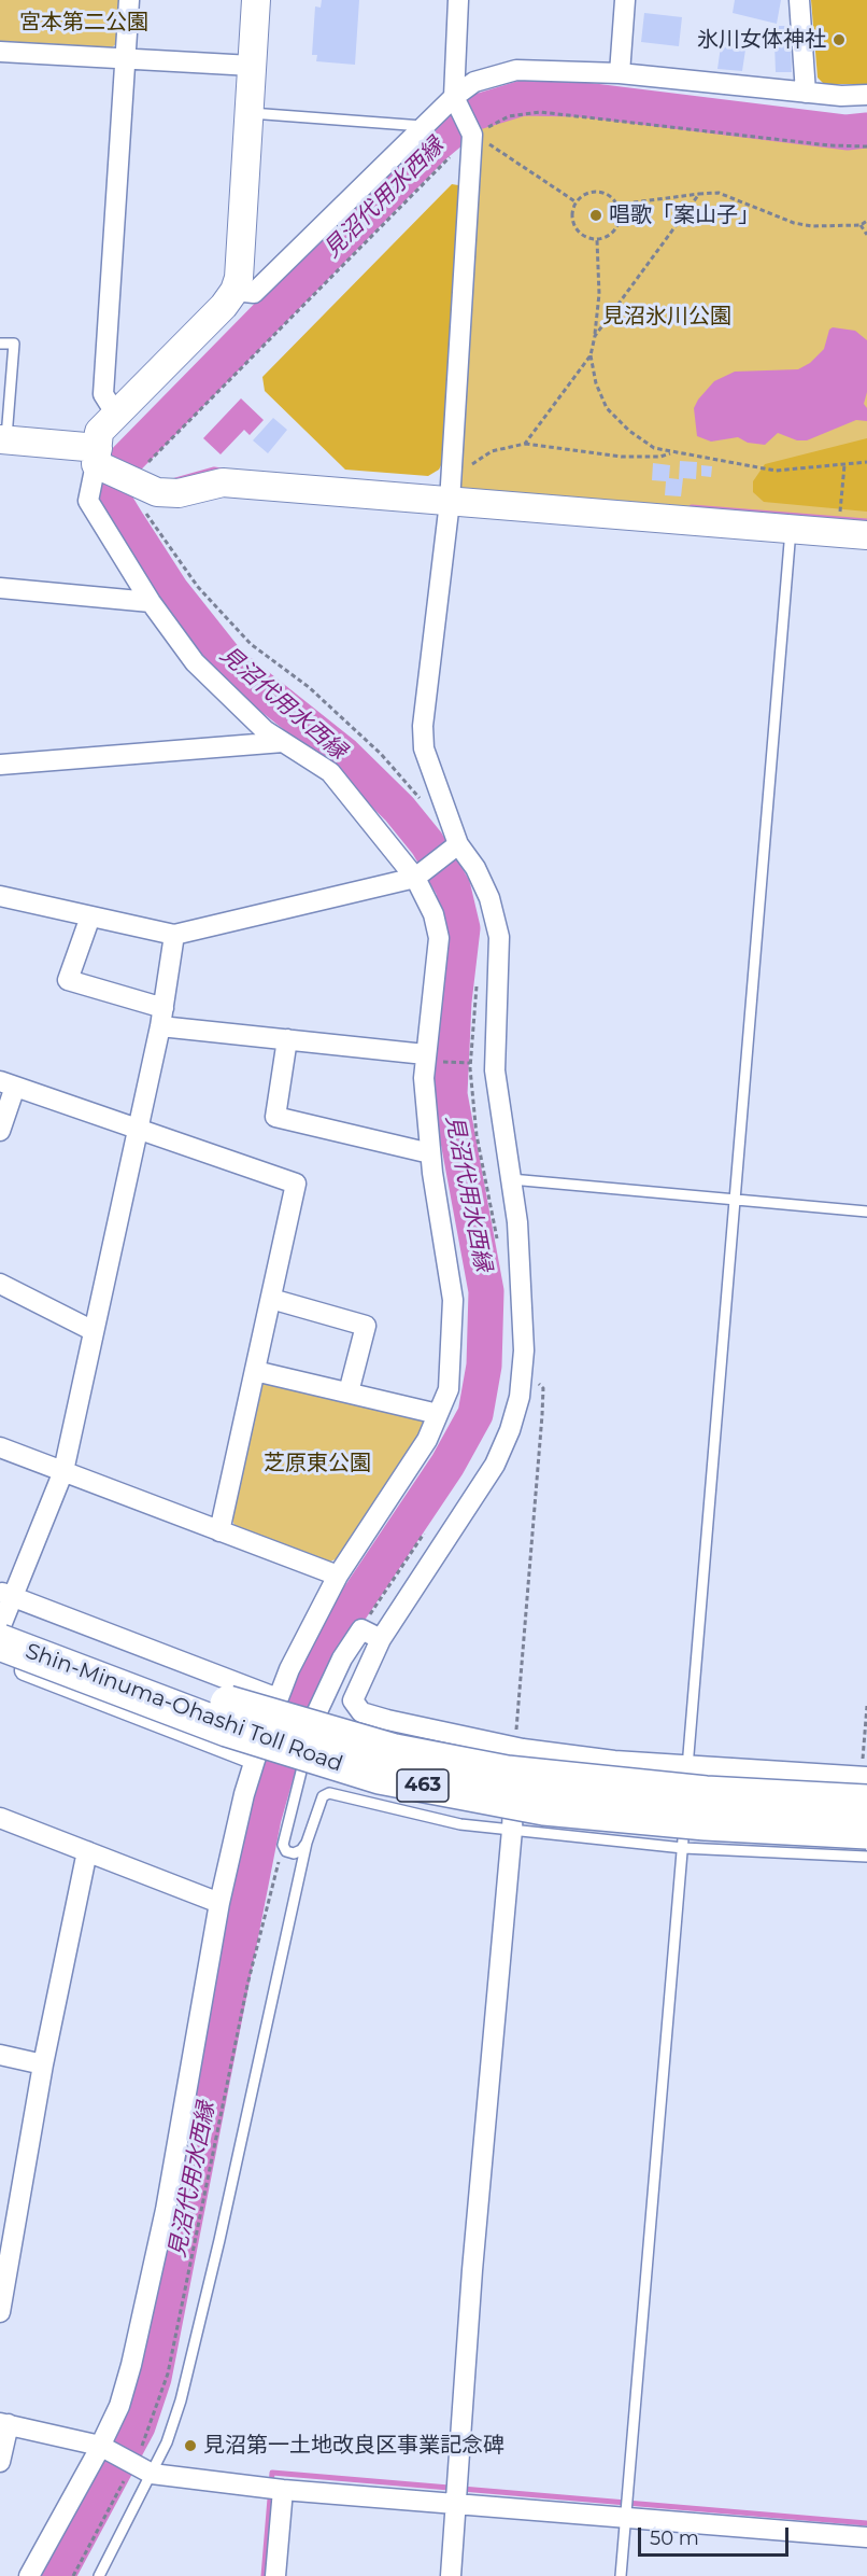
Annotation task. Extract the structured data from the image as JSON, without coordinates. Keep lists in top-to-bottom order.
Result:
{
  "streets": {
    "highway": ["Shin-Minuma-Ohashi Toll Road", "463"]
  },
  "water": ["見沼代用水西縁"],
  "parks": ["宮本第二公園", "見沼氷川公園", "芝原東公園"],
  "places": ["氷川女体神社", "唱歌「案山子」", "見沼第一土地改良区事業記念碑"],
  "scale_bar": "50 m"
}
